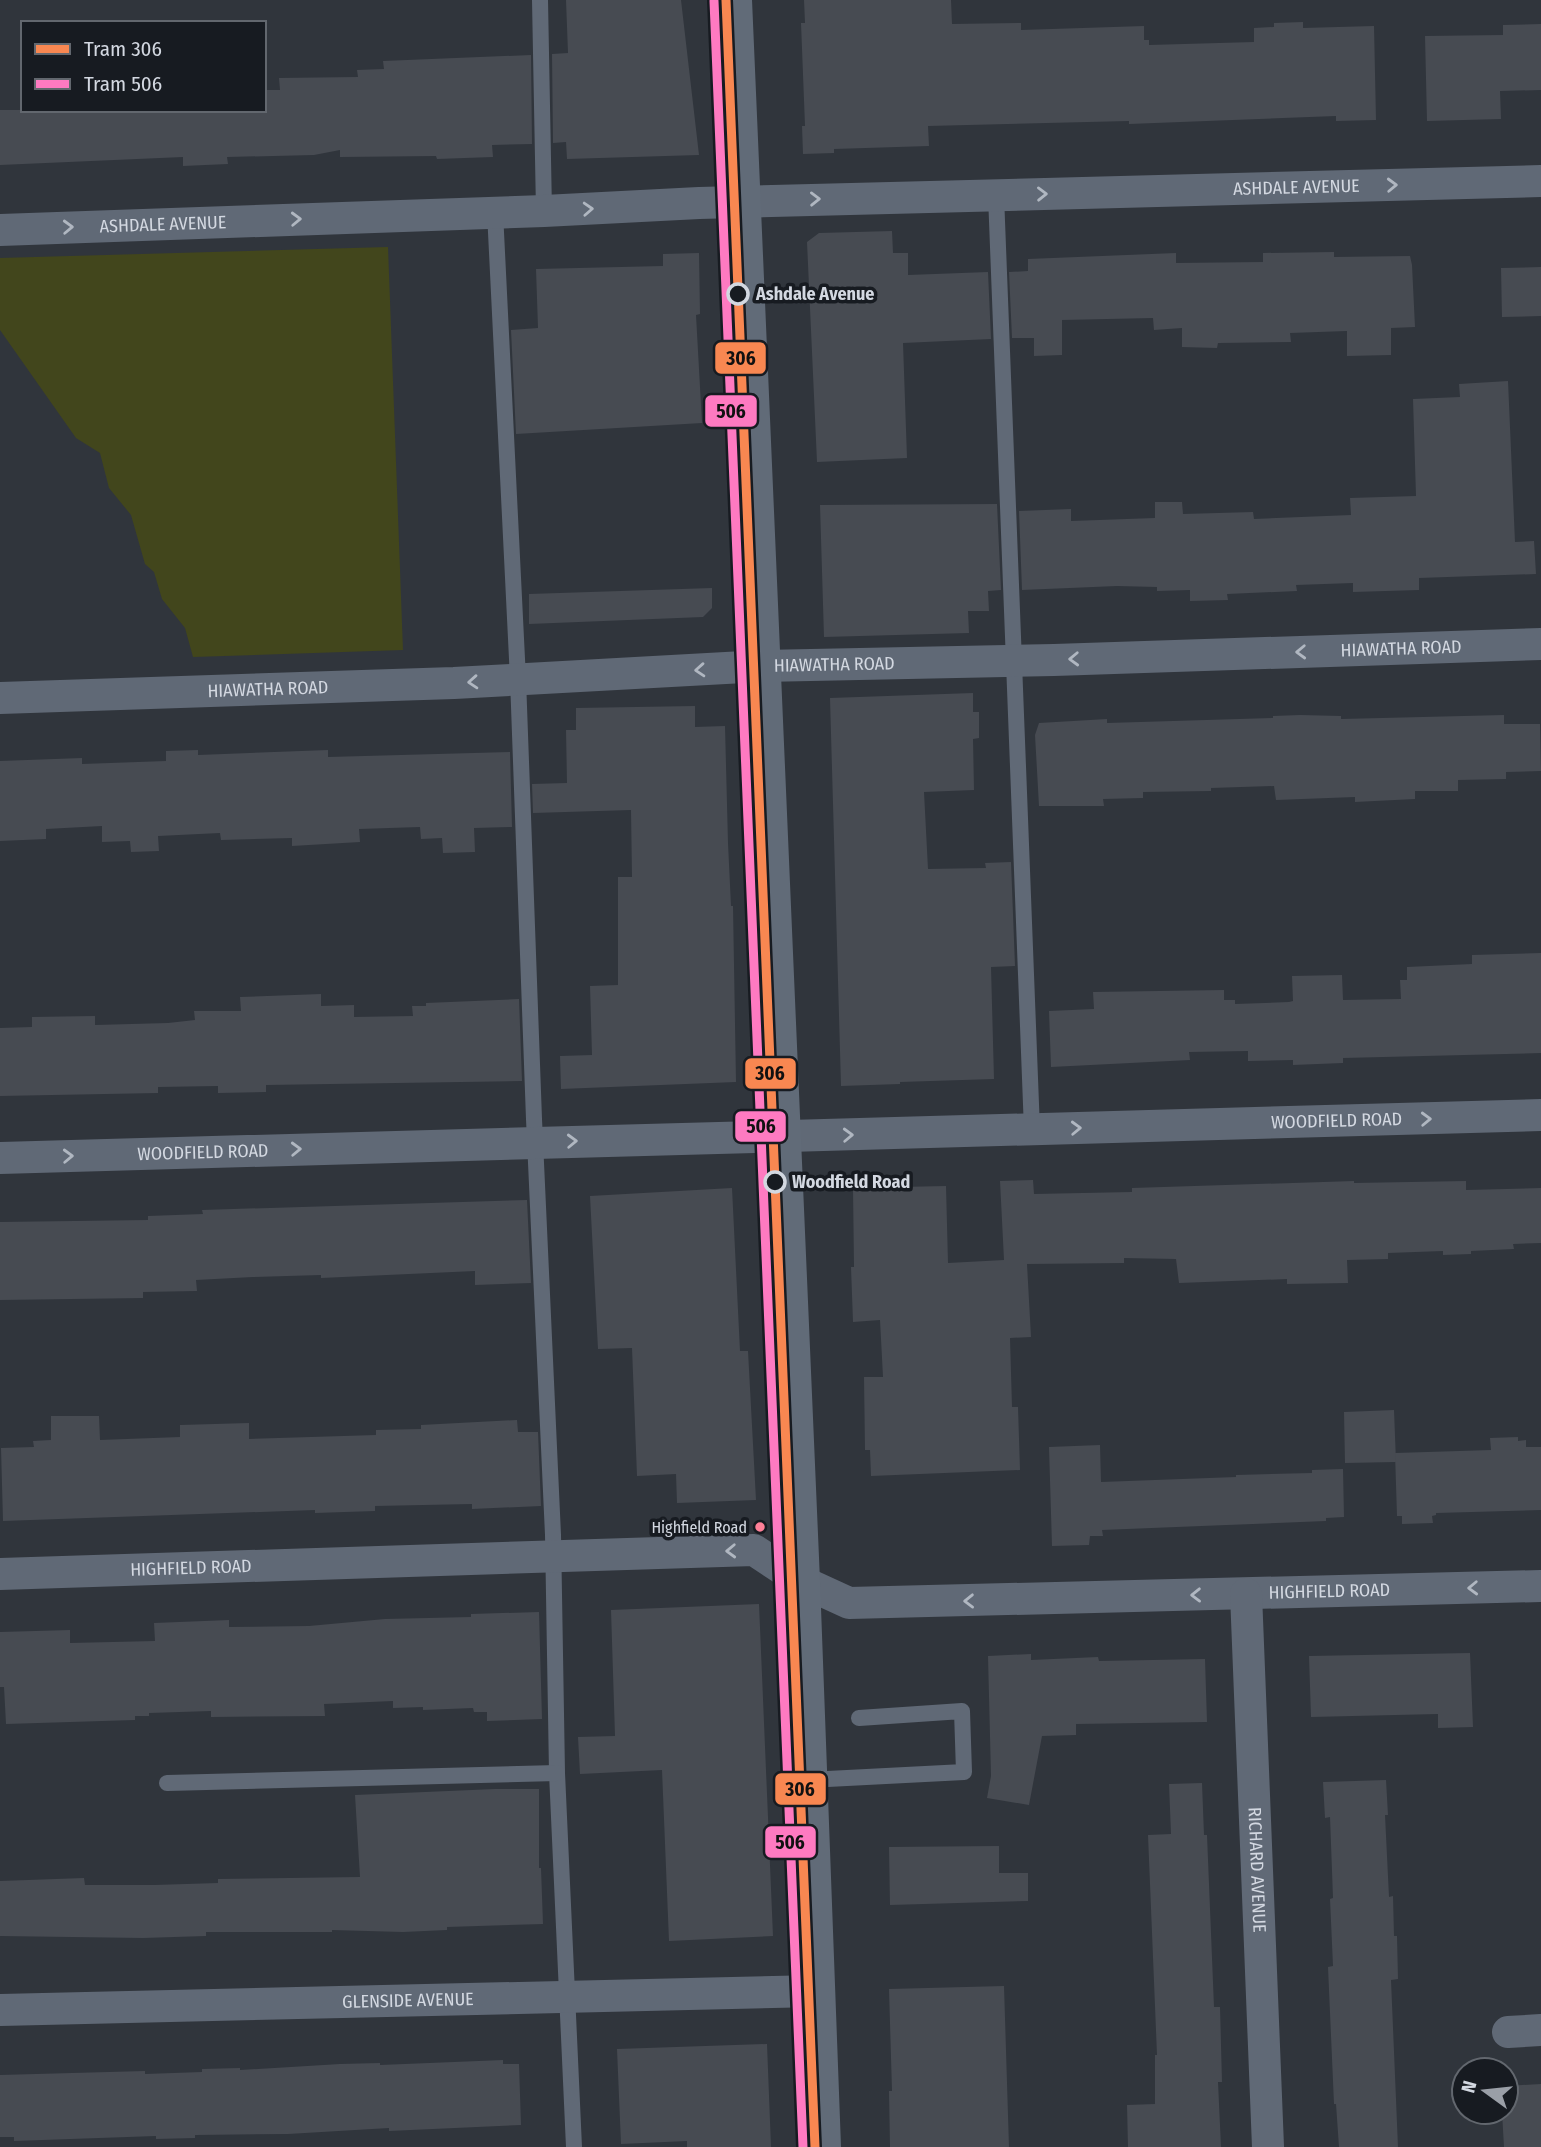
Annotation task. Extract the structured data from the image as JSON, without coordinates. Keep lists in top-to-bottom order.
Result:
{
  "streets": {
    "street": [
      "ASHDALE AVENUE",
      "HIAWATHA ROAD",
      "WOODFIELD ROAD",
      "HIGHFIELD ROAD",
      "RICHARD AVENUE",
      "GLENSIDE AVENUE"
    ]
  },
  "crossings": [
    ["HIGHFIELD ROAD", "RICHARD AVENUE"]
  ],
  "one_way": [
    "ASHDALE AVENUE",
    "HIAWATHA ROAD",
    "WOODFIELD ROAD",
    "HIGHFIELD ROAD"
  ],
  "places": ["Ashdale Avenue", "Woodfield Road", "Highfield Road"],
  "lines": ["tram line 306", "tram line 506"],
  "legend": ["Tram 306", "Tram 506"],
  "north": "left"
}
